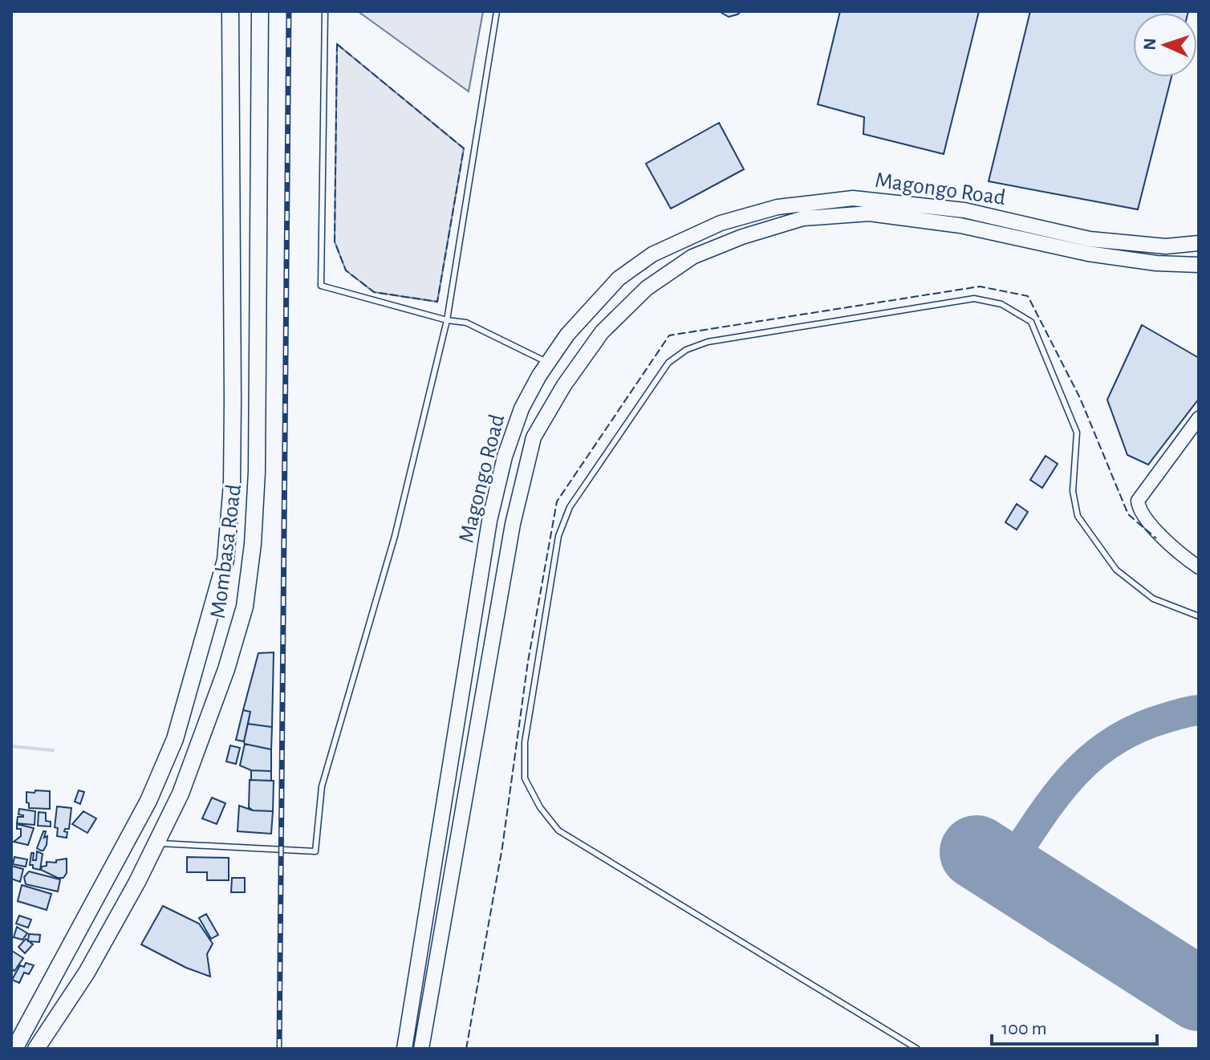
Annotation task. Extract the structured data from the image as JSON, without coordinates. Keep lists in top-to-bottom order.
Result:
{
  "streets": {
    "highway": ["Mombasa Road"],
    "main road": ["Magongo Road"]
  },
  "scale_bar": "100 m",
  "north": "left"
}
